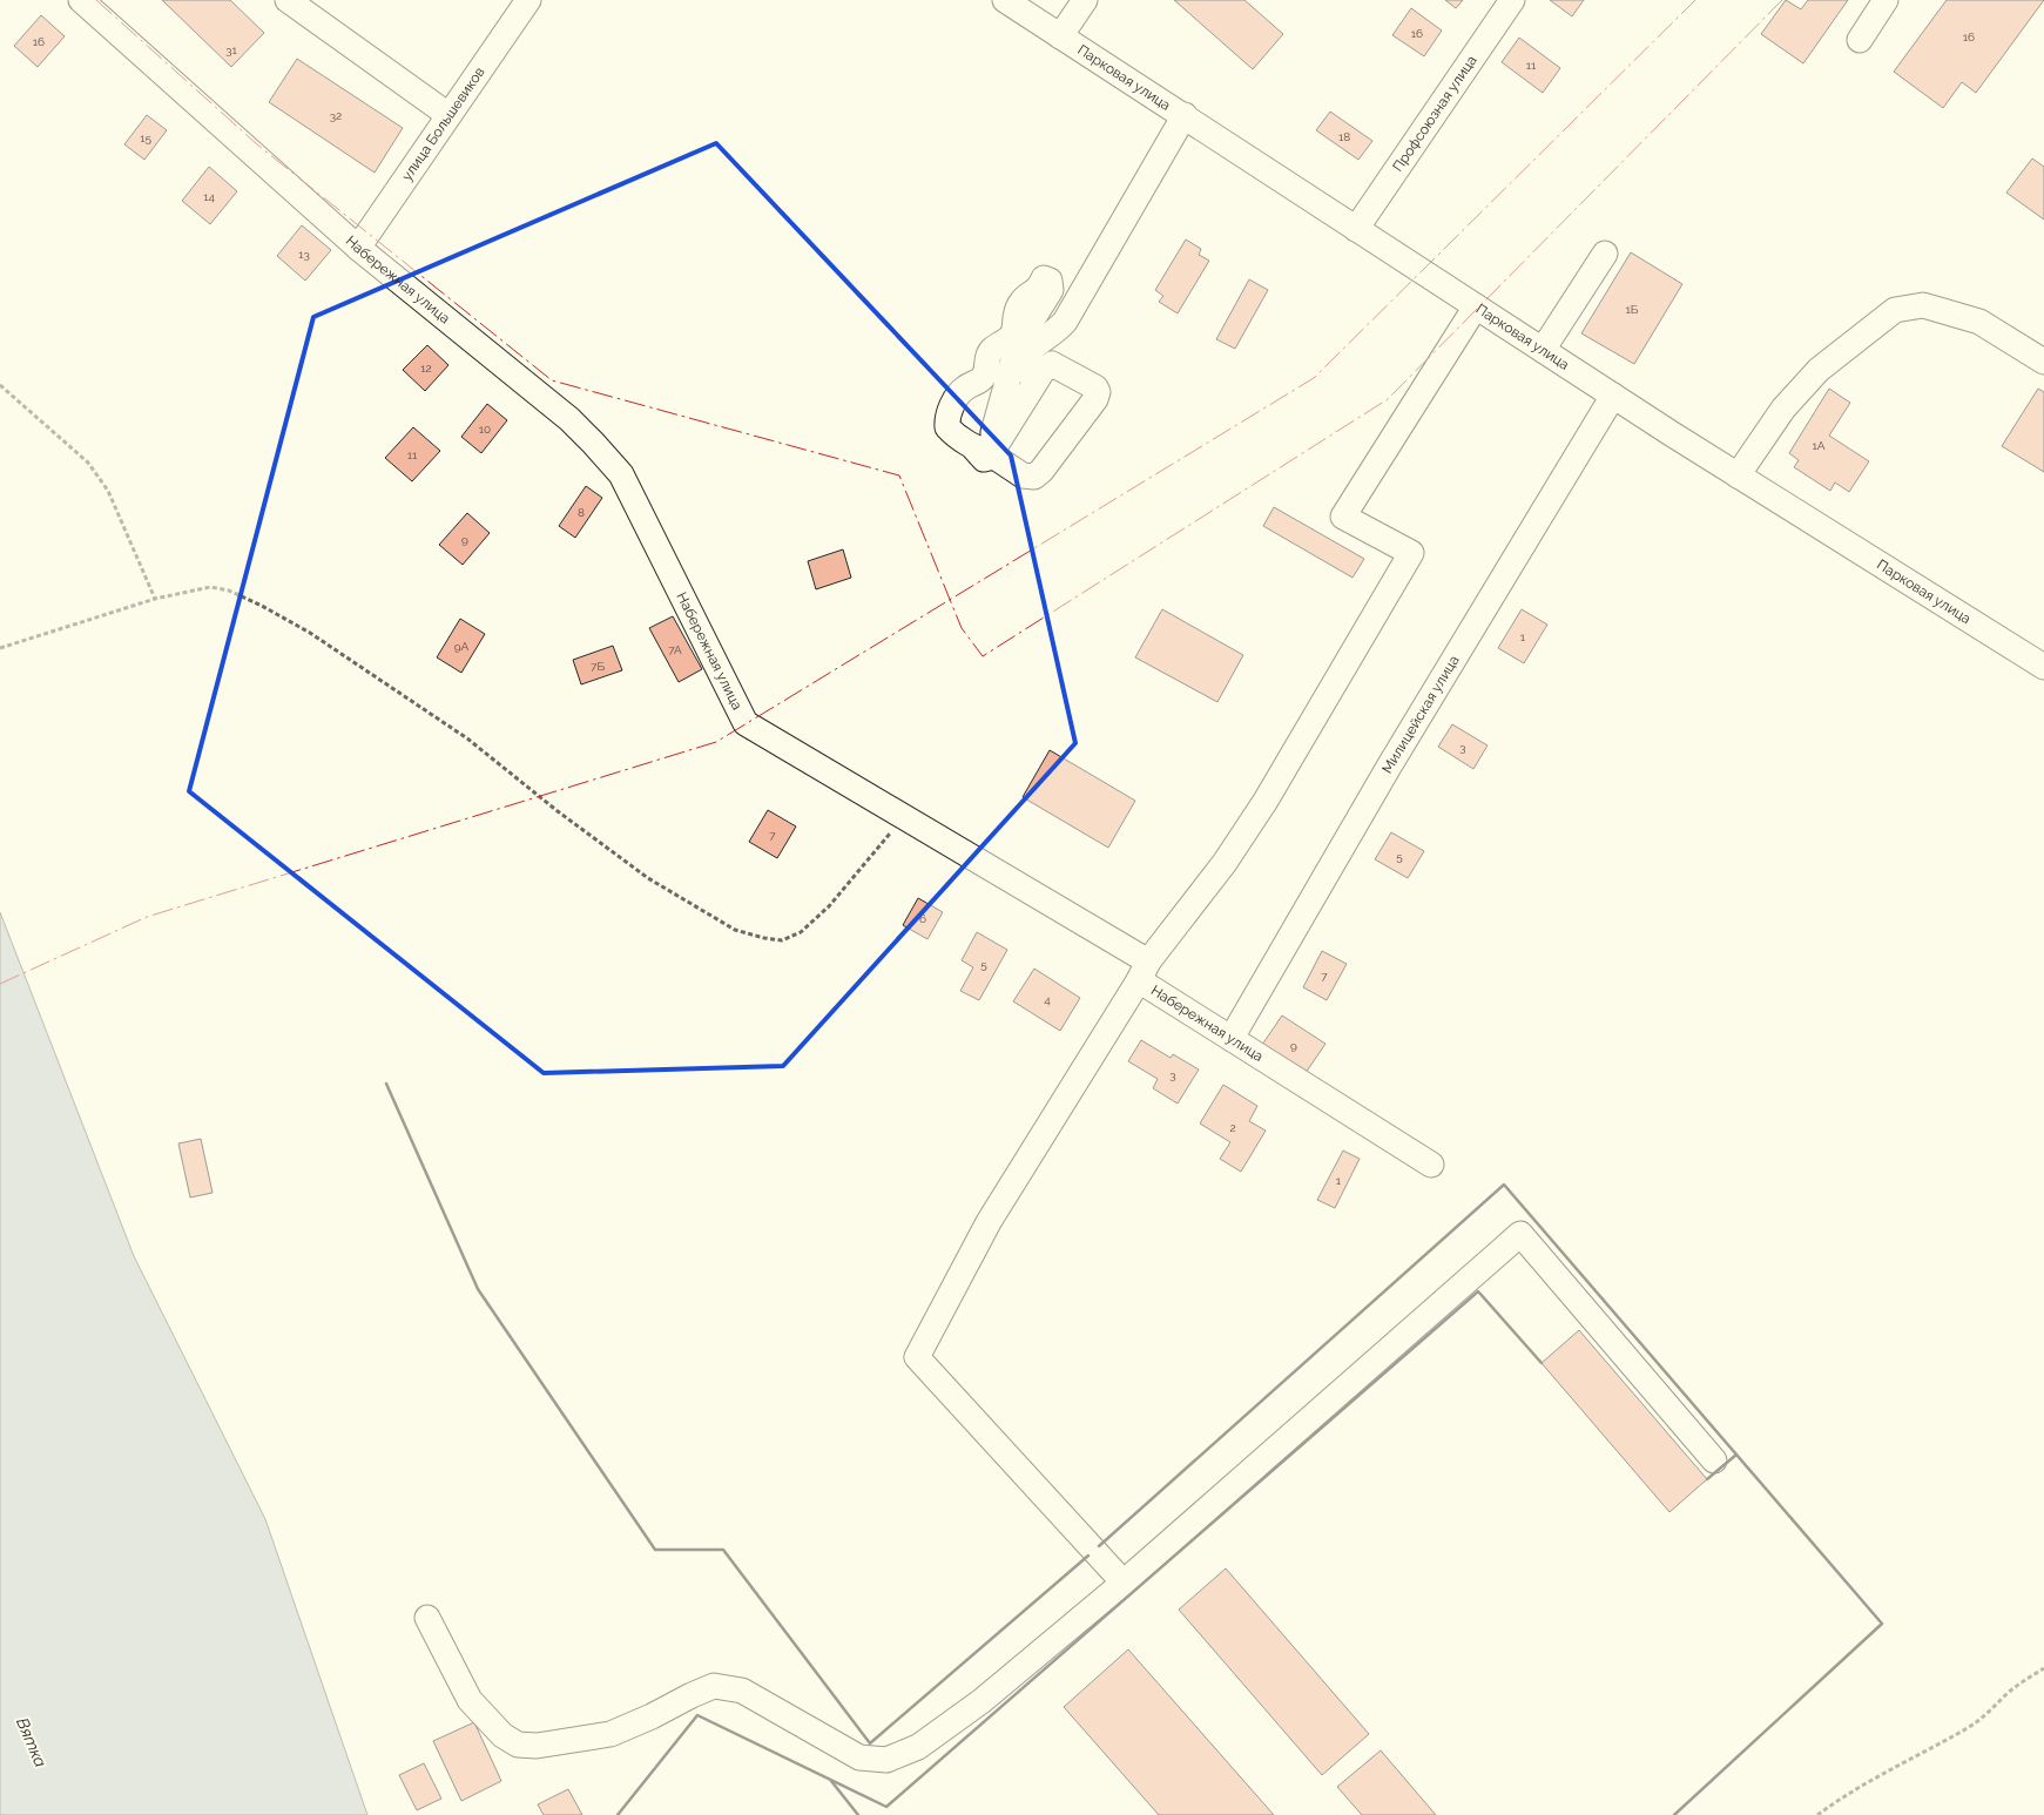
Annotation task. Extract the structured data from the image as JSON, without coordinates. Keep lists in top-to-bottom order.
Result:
{
  "streets": {
    "street": [
      "Парковая улица",
      "Профсоюзная улица",
      "улица Большевиков",
      "Набережная улица",
      "Милицейская улица"
    ]
  },
  "crossings": [
    ["Парковая улица", "Профсоюзная улица"],
    ["Парковая улица", "Милицейская улица"],
    ["улица Большевиков", "Набережная улица"],
    ["Набережная улица", "Милицейская улица"]
  ],
  "water": ["Вятка"],
  "house_numbers": [
    "16",
    "16",
    "16",
    "31",
    "11",
    "32",
    "18",
    "15",
    "14",
    "13",
    "1Б",
    "12",
    "10",
    "1А",
    "11",
    "8",
    "9",
    "1",
    "9А",
    "7А",
    "7Б",
    "3",
    "7",
    "5",
    "6",
    "5",
    "7",
    "4",
    "9",
    "3",
    "2",
    "1"
  ]
}
